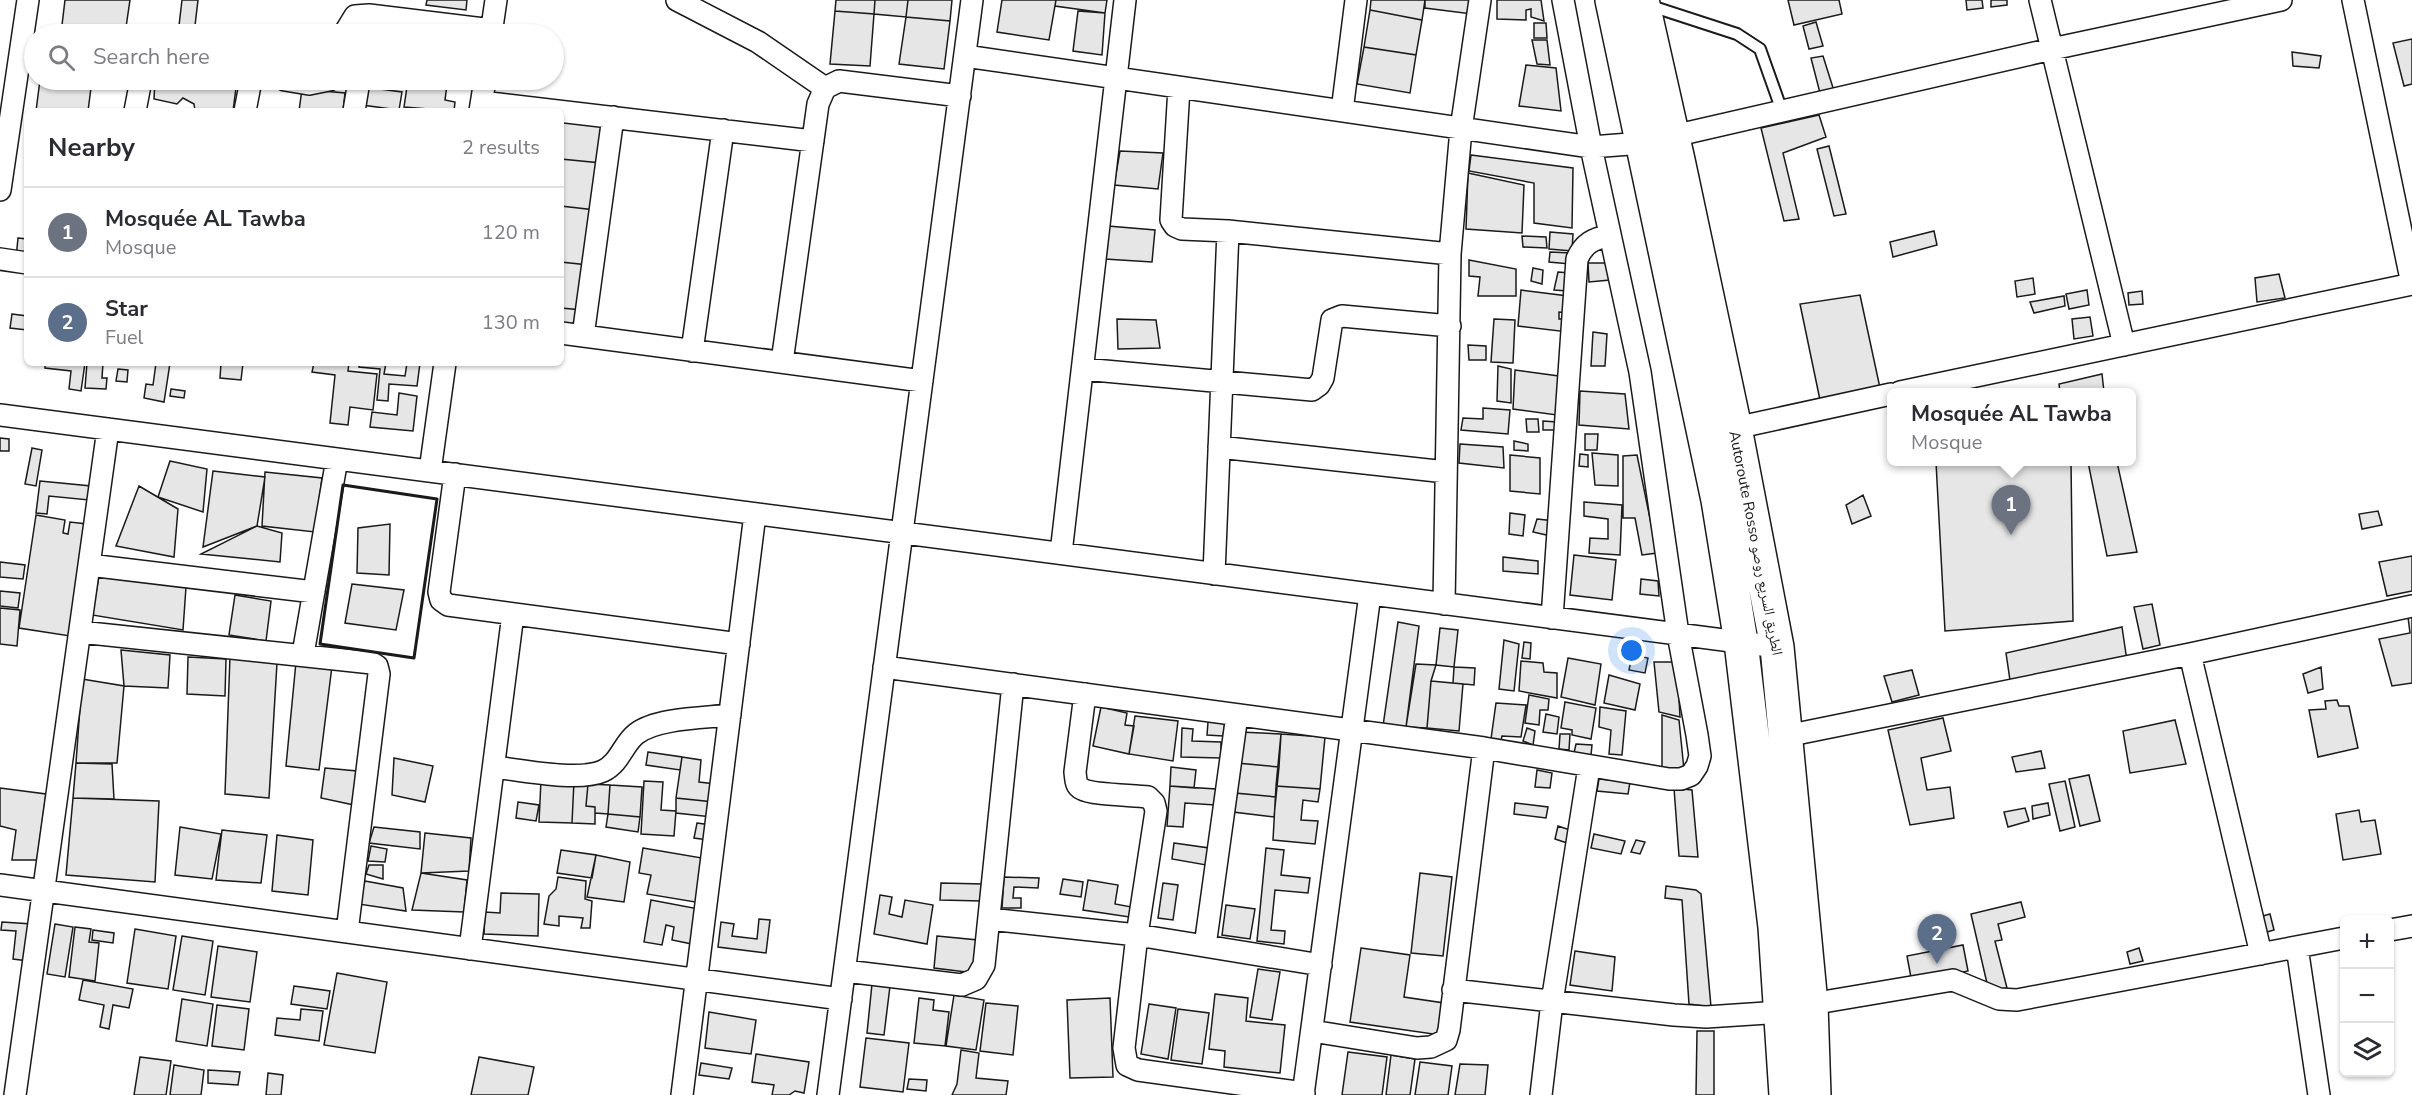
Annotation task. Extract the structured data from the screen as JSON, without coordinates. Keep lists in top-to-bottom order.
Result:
{
  "streets": {
    "highway": ["Autoroute Rosso الطريق السريع روصو"]
  },
  "page": {
    "search": "Search here",
    "heading": ["Nearby", "2 results"],
    "list": [
      {
        "mark": "1",
        "name": "Mosquée AL Tawba",
        "note": "Mosque",
        "value": "120 m"
      },
      {
        "mark": "2",
        "name": "Star",
        "note": "Fuel",
        "value": "130 m"
      }
    ],
    "popup": ["Mosquée AL Tawba", "Mosque"],
    "pins": ["1", "2"],
    "map_buttons": ["+", "−"]
  }
}
